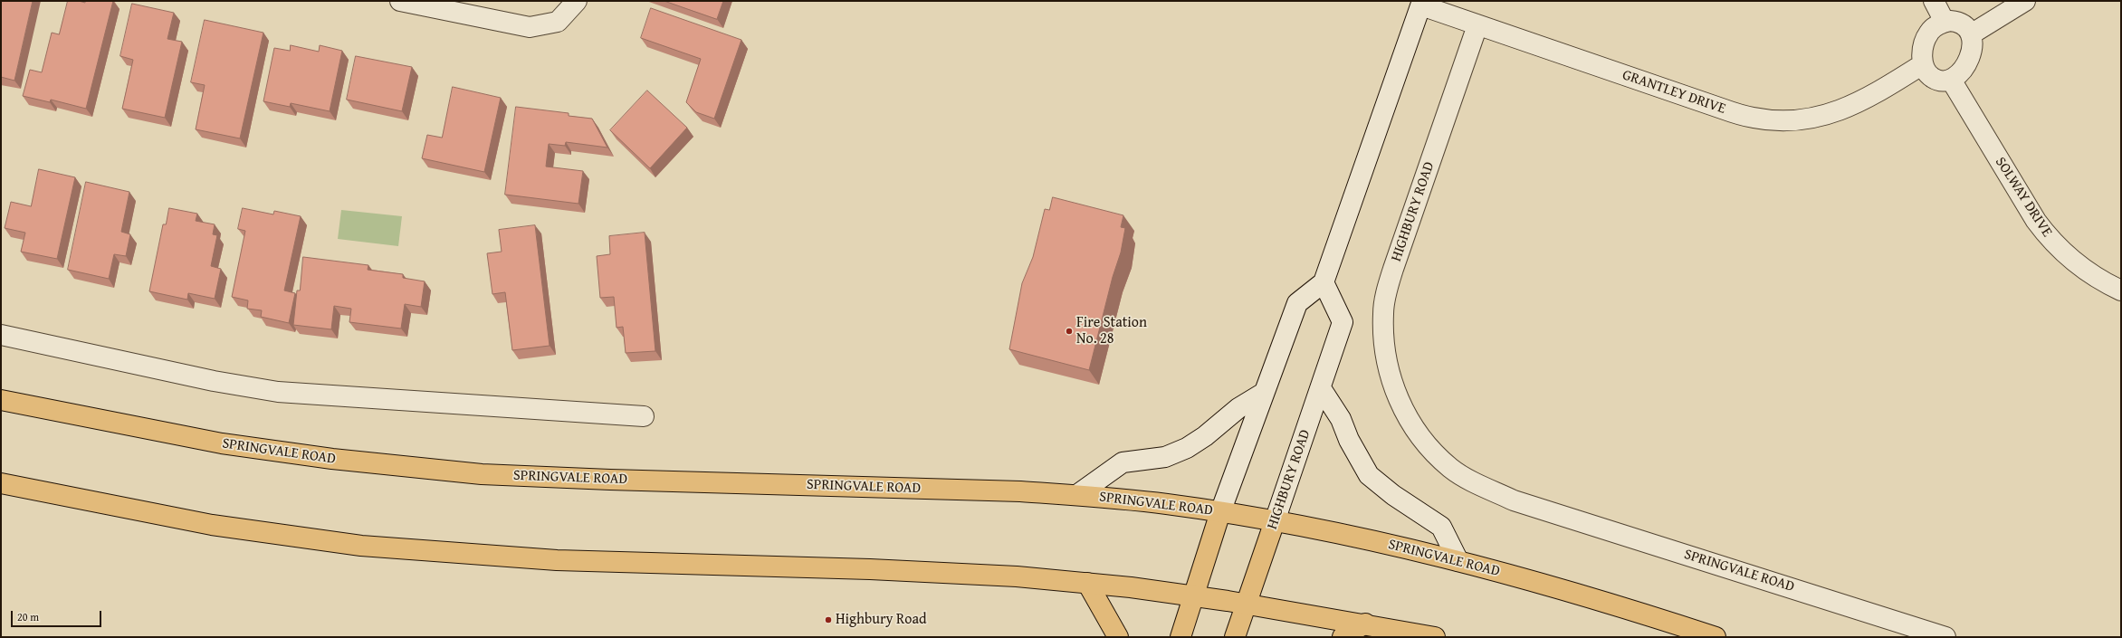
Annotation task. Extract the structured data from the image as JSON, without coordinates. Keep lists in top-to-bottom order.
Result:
{
  "streets": {
    "main road": ["HIGHBURY ROAD", "SPRINGVALE ROAD"],
    "street": ["GRANTLEY DRIVE", "SOLWAY DRIVE"]
  },
  "crossings": [
    ["GRANTLEY DRIVE", "SOLWAY DRIVE"],
    ["GRANTLEY DRIVE", "HIGHBURY ROAD"],
    ["HIGHBURY ROAD", "SPRINGVALE ROAD"]
  ],
  "places": ["Fire Station No. 28", "Highbury Road"],
  "scale_bar": "20 m"
}
